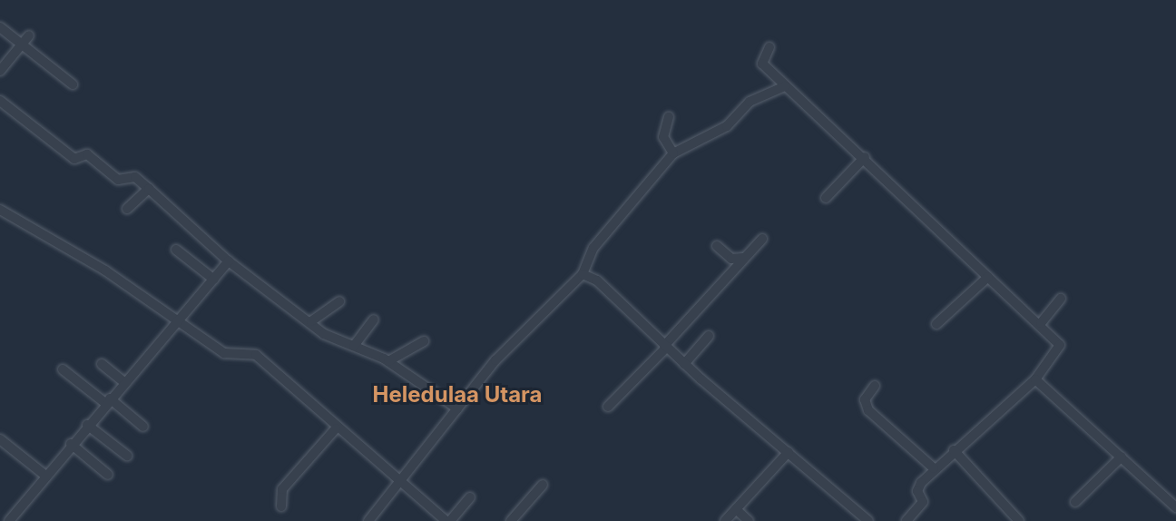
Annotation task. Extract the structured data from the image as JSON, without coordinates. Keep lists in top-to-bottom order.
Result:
{
  "districts": ["Heledulaa Utara"]
}
